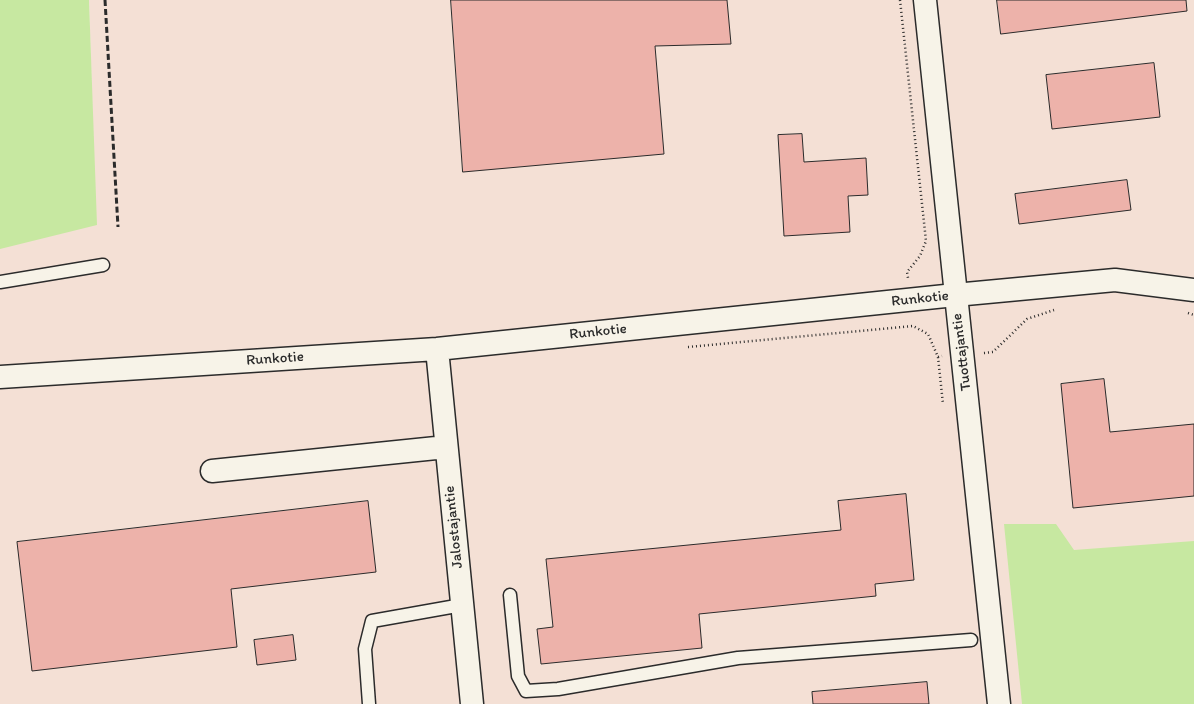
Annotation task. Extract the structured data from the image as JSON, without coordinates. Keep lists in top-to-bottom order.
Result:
{
  "streets": {
    "street": ["Runkotie", "Tuottajantie", "Jalostajantie"]
  },
  "crossings": [
    ["Runkotie", "Tuottajantie"],
    ["Runkotie", "Jalostajantie"]
  ]
}
